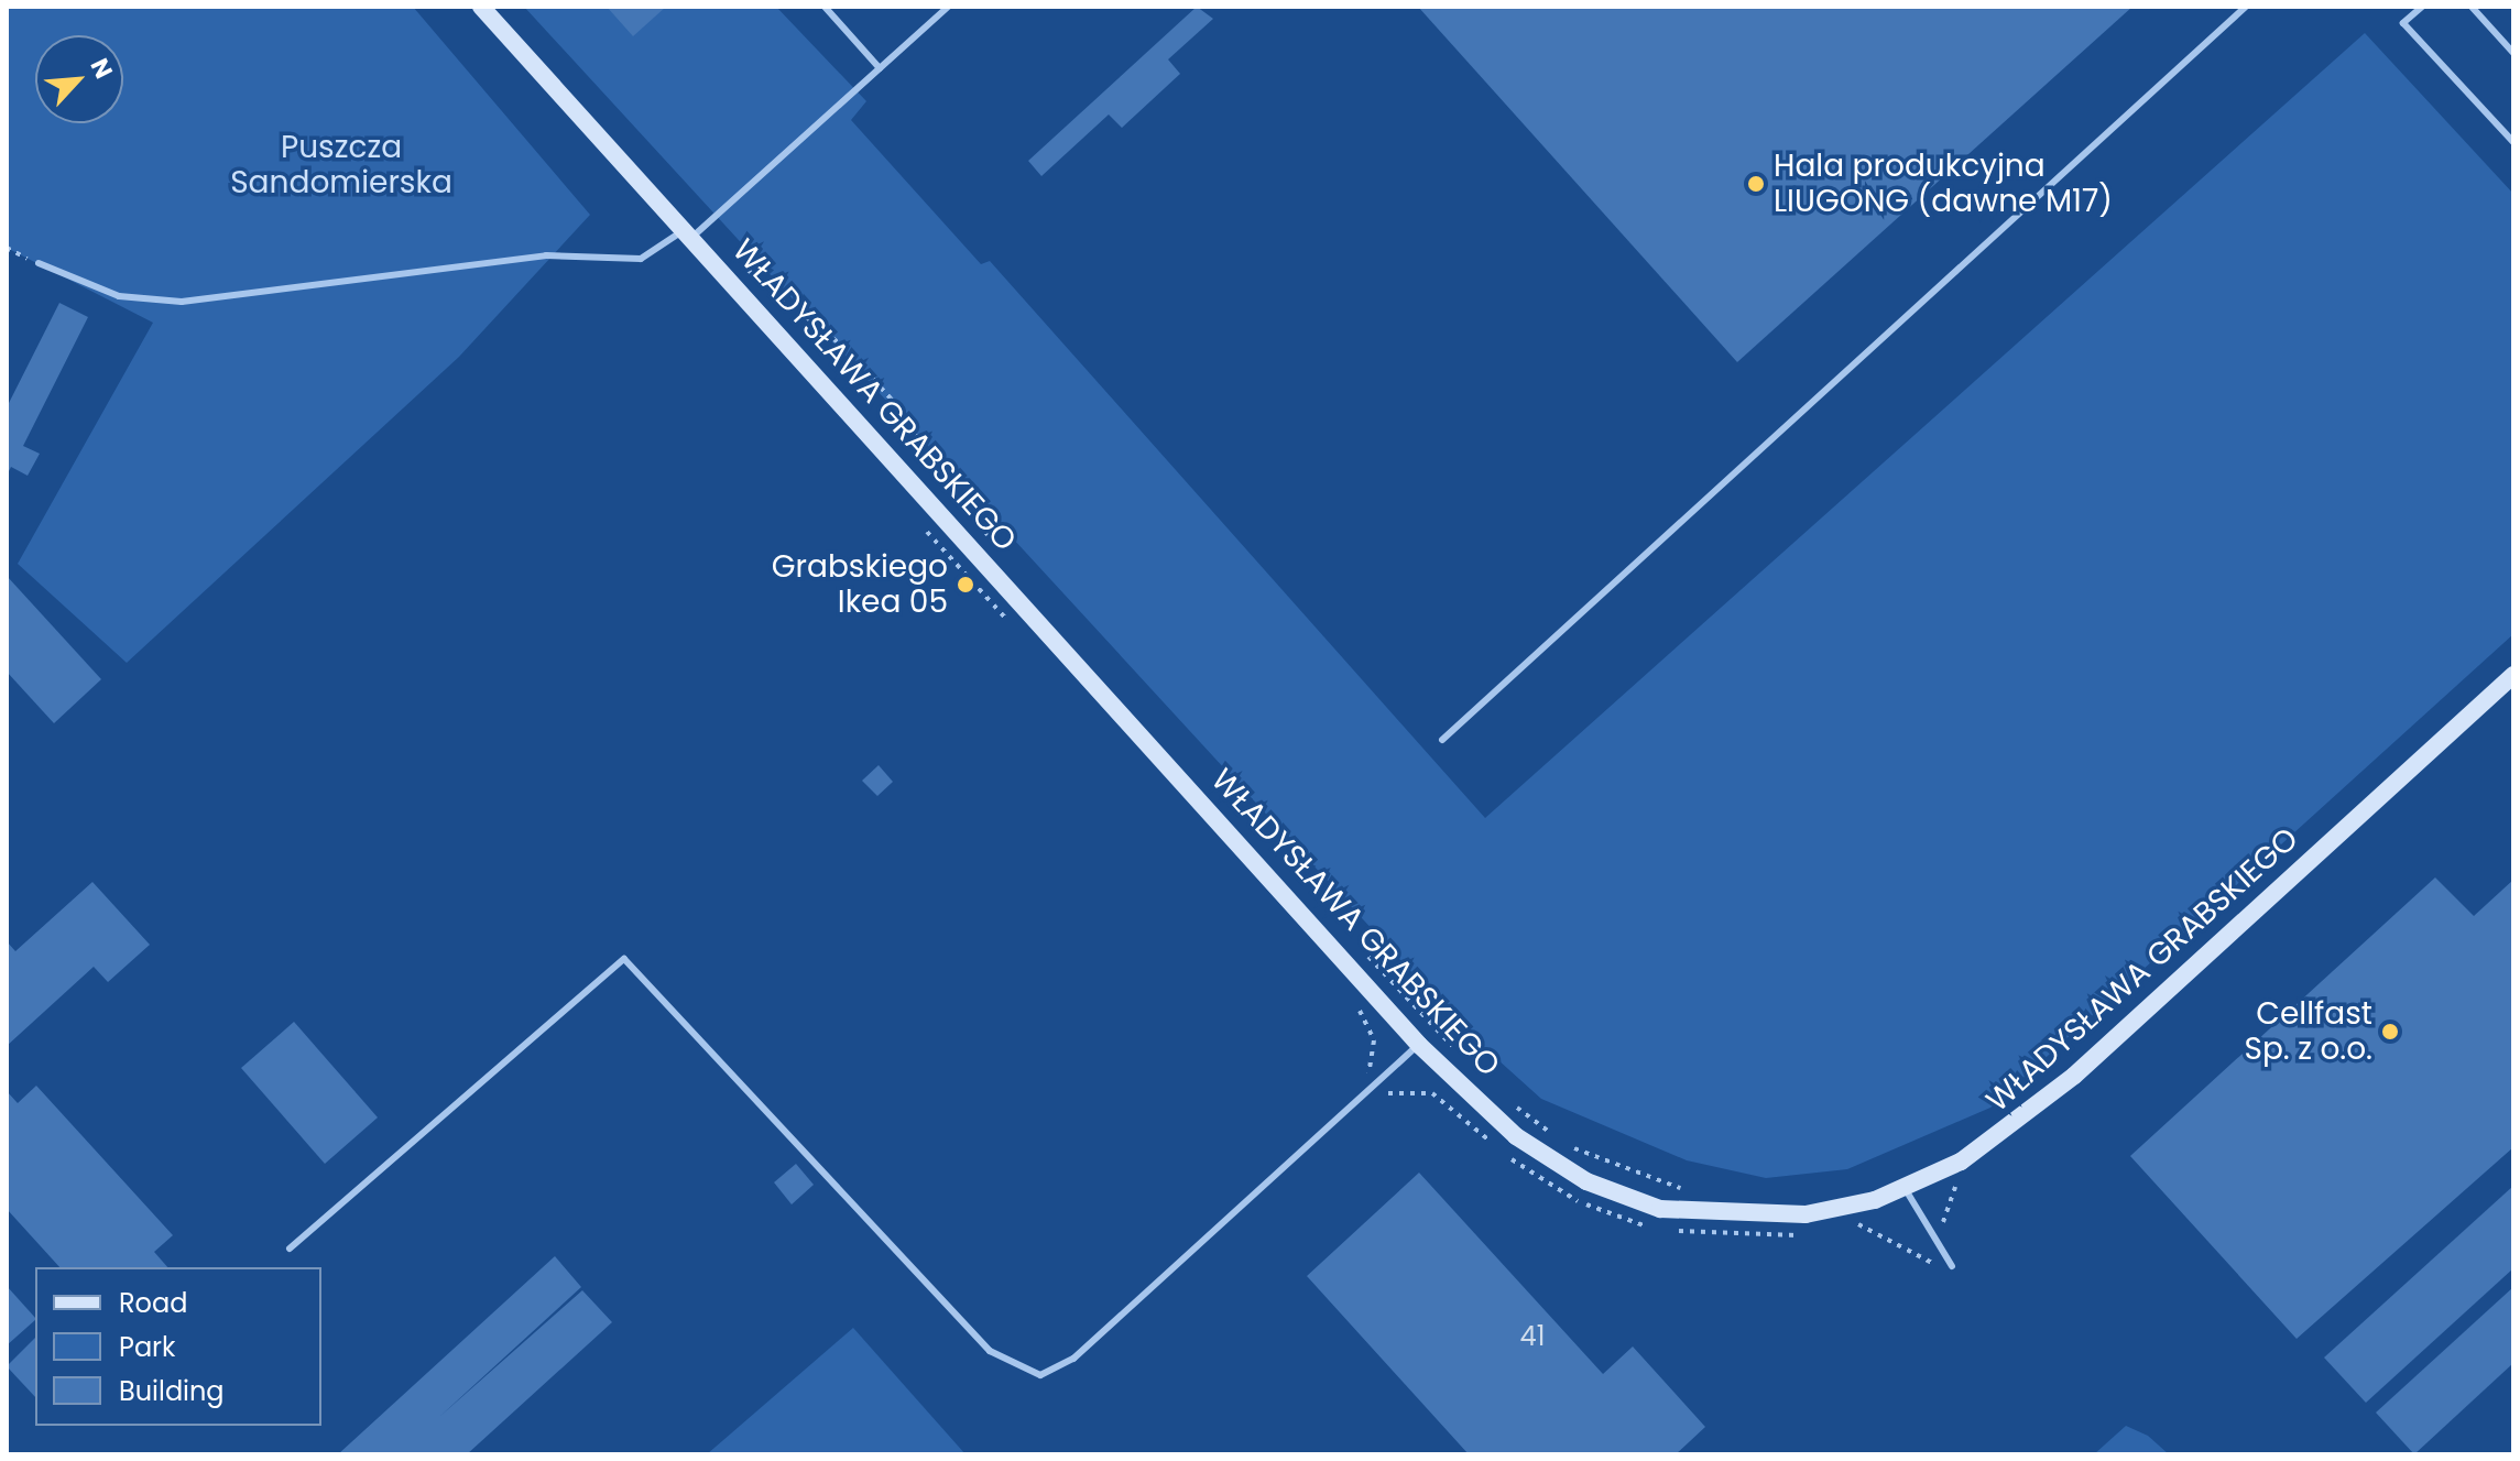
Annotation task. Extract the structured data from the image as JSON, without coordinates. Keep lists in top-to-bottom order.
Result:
{
  "streets": {
    "street": ["WŁADYSŁAWA GRABSKIEGO"]
  },
  "parks": ["Puszcza Sandomierska"],
  "places": ["Hala produkcyjna LIUGONG (dawne M17)", "Grabskiego Ikea 05", "Cellfast Sp. z o.o."],
  "house_numbers": ["41"],
  "legend": ["Road", "Park", "Building"],
  "north": "top right"
}
